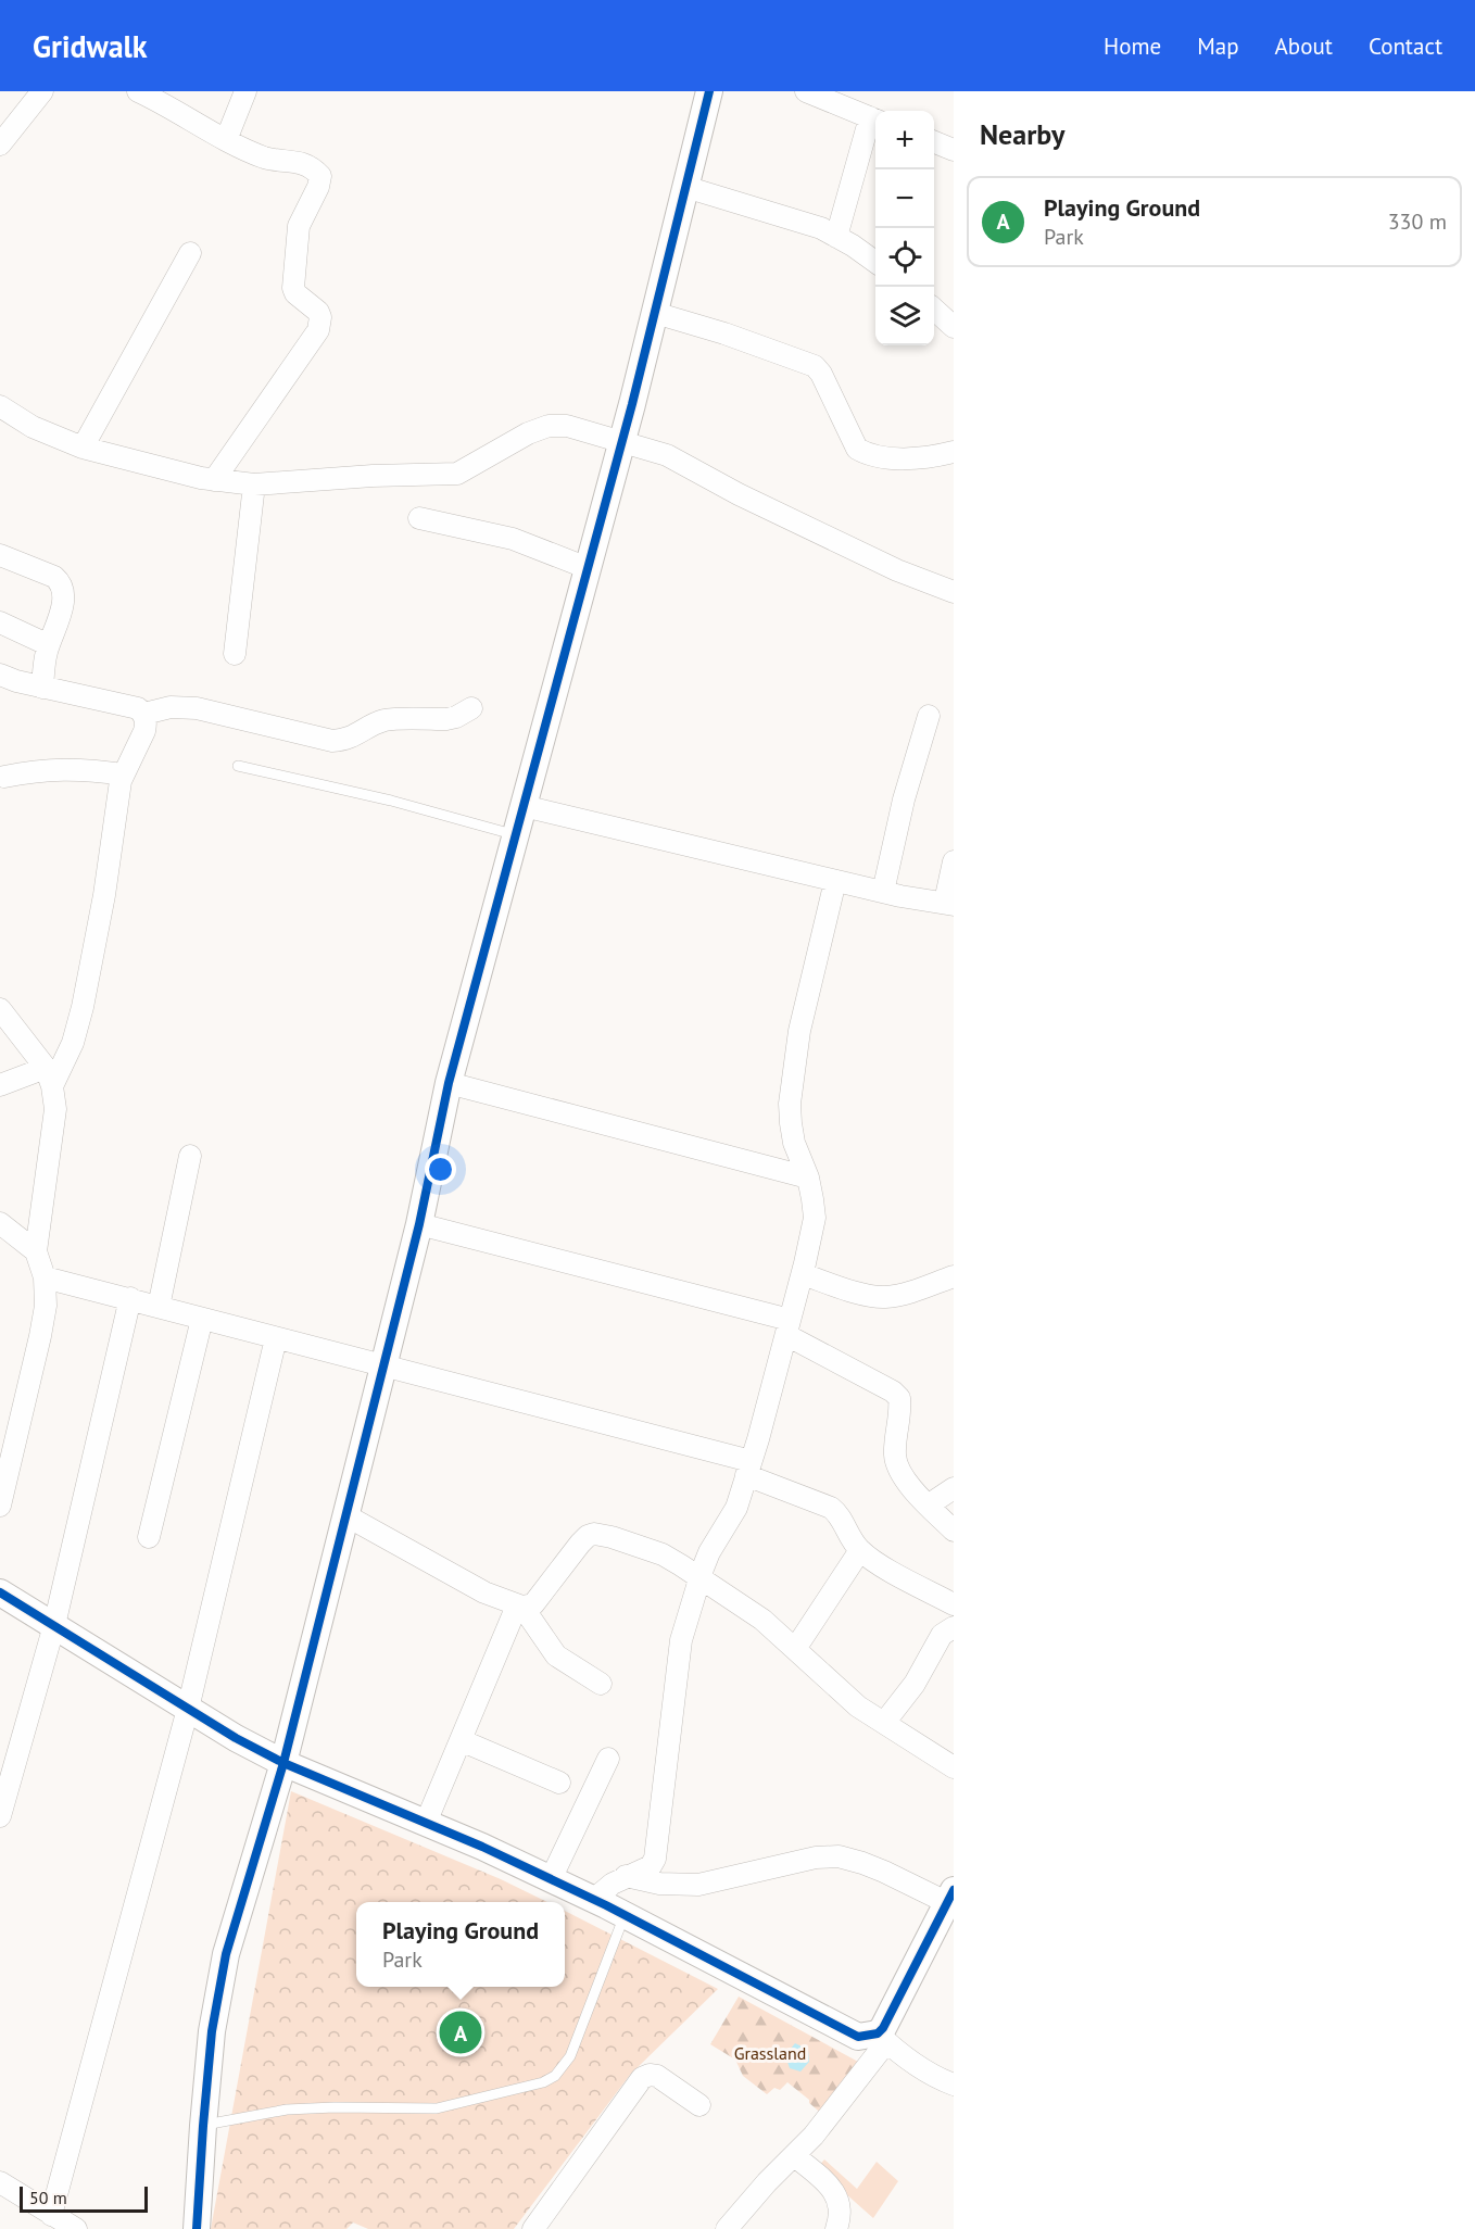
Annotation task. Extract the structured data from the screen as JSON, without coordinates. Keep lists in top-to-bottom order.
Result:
{
  "parks": ["Grassland"],
  "scale_bar": "50 m",
  "page": {
    "header": "Gridwalk",
    "nav": [
      "Home",
      "Map",
      "About",
      "Contact"
    ],
    "heading": "Nearby",
    "map_buttons": ["+", "−"],
    "list": [
      {
        "mark": "A",
        "name": "Playing Ground",
        "note": "Park",
        "value": "330 m"
      }
    ],
    "popup": ["Playing Ground", "Park"],
    "pins": "A",
    "scale": "50 m"
  }
}
